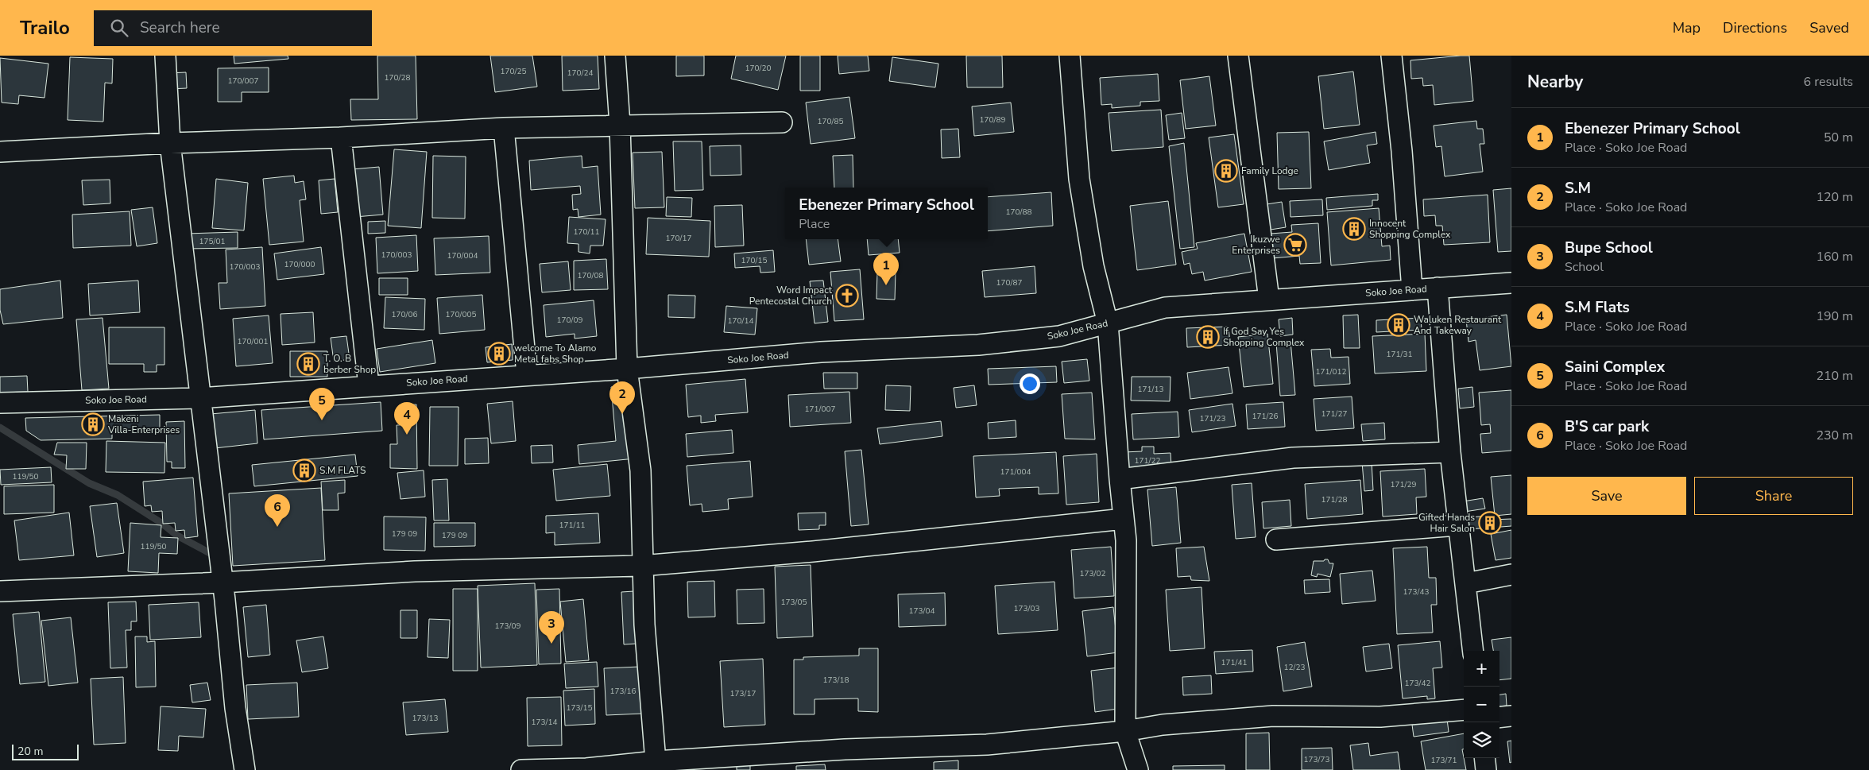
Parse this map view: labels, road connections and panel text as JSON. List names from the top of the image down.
{
  "streets": {
    "street": ["Soko Joe Road"]
  },
  "places": {
    "building": [
      "Family Lodge",
      "Innocent Shopping Complex",
      "Waluken Restaurant And Takeway",
      "If God Say Yes Shopping Complex",
      "welcome To Alamo Metal fabs Shop",
      "T. O. B berber Shop",
      "Makeni Villa-Enterprises",
      "S.M FLATS",
      "Gifted Hands Hair Salon"
    ],
    "supermarket": ["Ikuzwe Enterprises"],
    "church": ["Word Impact Pentecostal Church"]
  },
  "house_numbers": [
    "170/20",
    "170/25",
    "170/24",
    "170/28",
    "170/007",
    "170/89",
    "170/85",
    "170/88",
    "170/11",
    "170/17",
    "175/01",
    "170/003",
    "170/004",
    "170/15",
    "170/000",
    "170/003",
    "170/08",
    "170/87",
    "170/06",
    "170/005",
    "170/09",
    "170/14",
    "170/001",
    "171/31",
    "171/012",
    "171/13",
    "171/007",
    "171/27",
    "171/26",
    "171/23",
    "171/22",
    "171/004",
    "119/50",
    "171/29",
    "171/28",
    "171/11",
    "179 09",
    "179 09",
    "119/50",
    "173/02",
    "173/43",
    "173/05",
    "173/03",
    "173/04",
    "173/09",
    "171/41",
    "12/23",
    "173/18",
    "173/42",
    "173/16",
    "173/17",
    "173/15",
    "173/13",
    "173/14",
    "173/73",
    "173/71"
  ],
  "scale_bar": "20 m",
  "page": {
    "header": "Trailo",
    "search": "Search here",
    "nav": ["Map", "Directions", "Saved"],
    "heading": ["Nearby", "6 results"],
    "list": [
      {
        "mark": "1",
        "name": "Ebenezer Primary School",
        "note": "Place · Soko Joe Road",
        "value": "50 m"
      },
      {
        "mark": "2",
        "name": "S.M",
        "note": "Place · Soko Joe Road",
        "value": "120 m"
      },
      {
        "mark": "3",
        "name": "Bupe School",
        "note": "School",
        "value": "160 m"
      },
      {
        "mark": "4",
        "name": "S.M Flats",
        "note": "Place · Soko Joe Road",
        "value": "190 m"
      },
      {
        "mark": "5",
        "name": "Saini Complex",
        "note": "Place · Soko Joe Road",
        "value": "210 m"
      },
      {
        "mark": "6",
        "name": "B'S car park",
        "note": "Place · Soko Joe Road",
        "value": "230 m"
      }
    ],
    "popup": ["Ebenezer Primary School", "Place"],
    "pins": [
      "1",
      "2",
      "5",
      "4",
      "6",
      "3"
    ],
    "buttons": ["Save", "Share"],
    "map_buttons": ["+", "−"],
    "scale": "20 m"
  }
}
